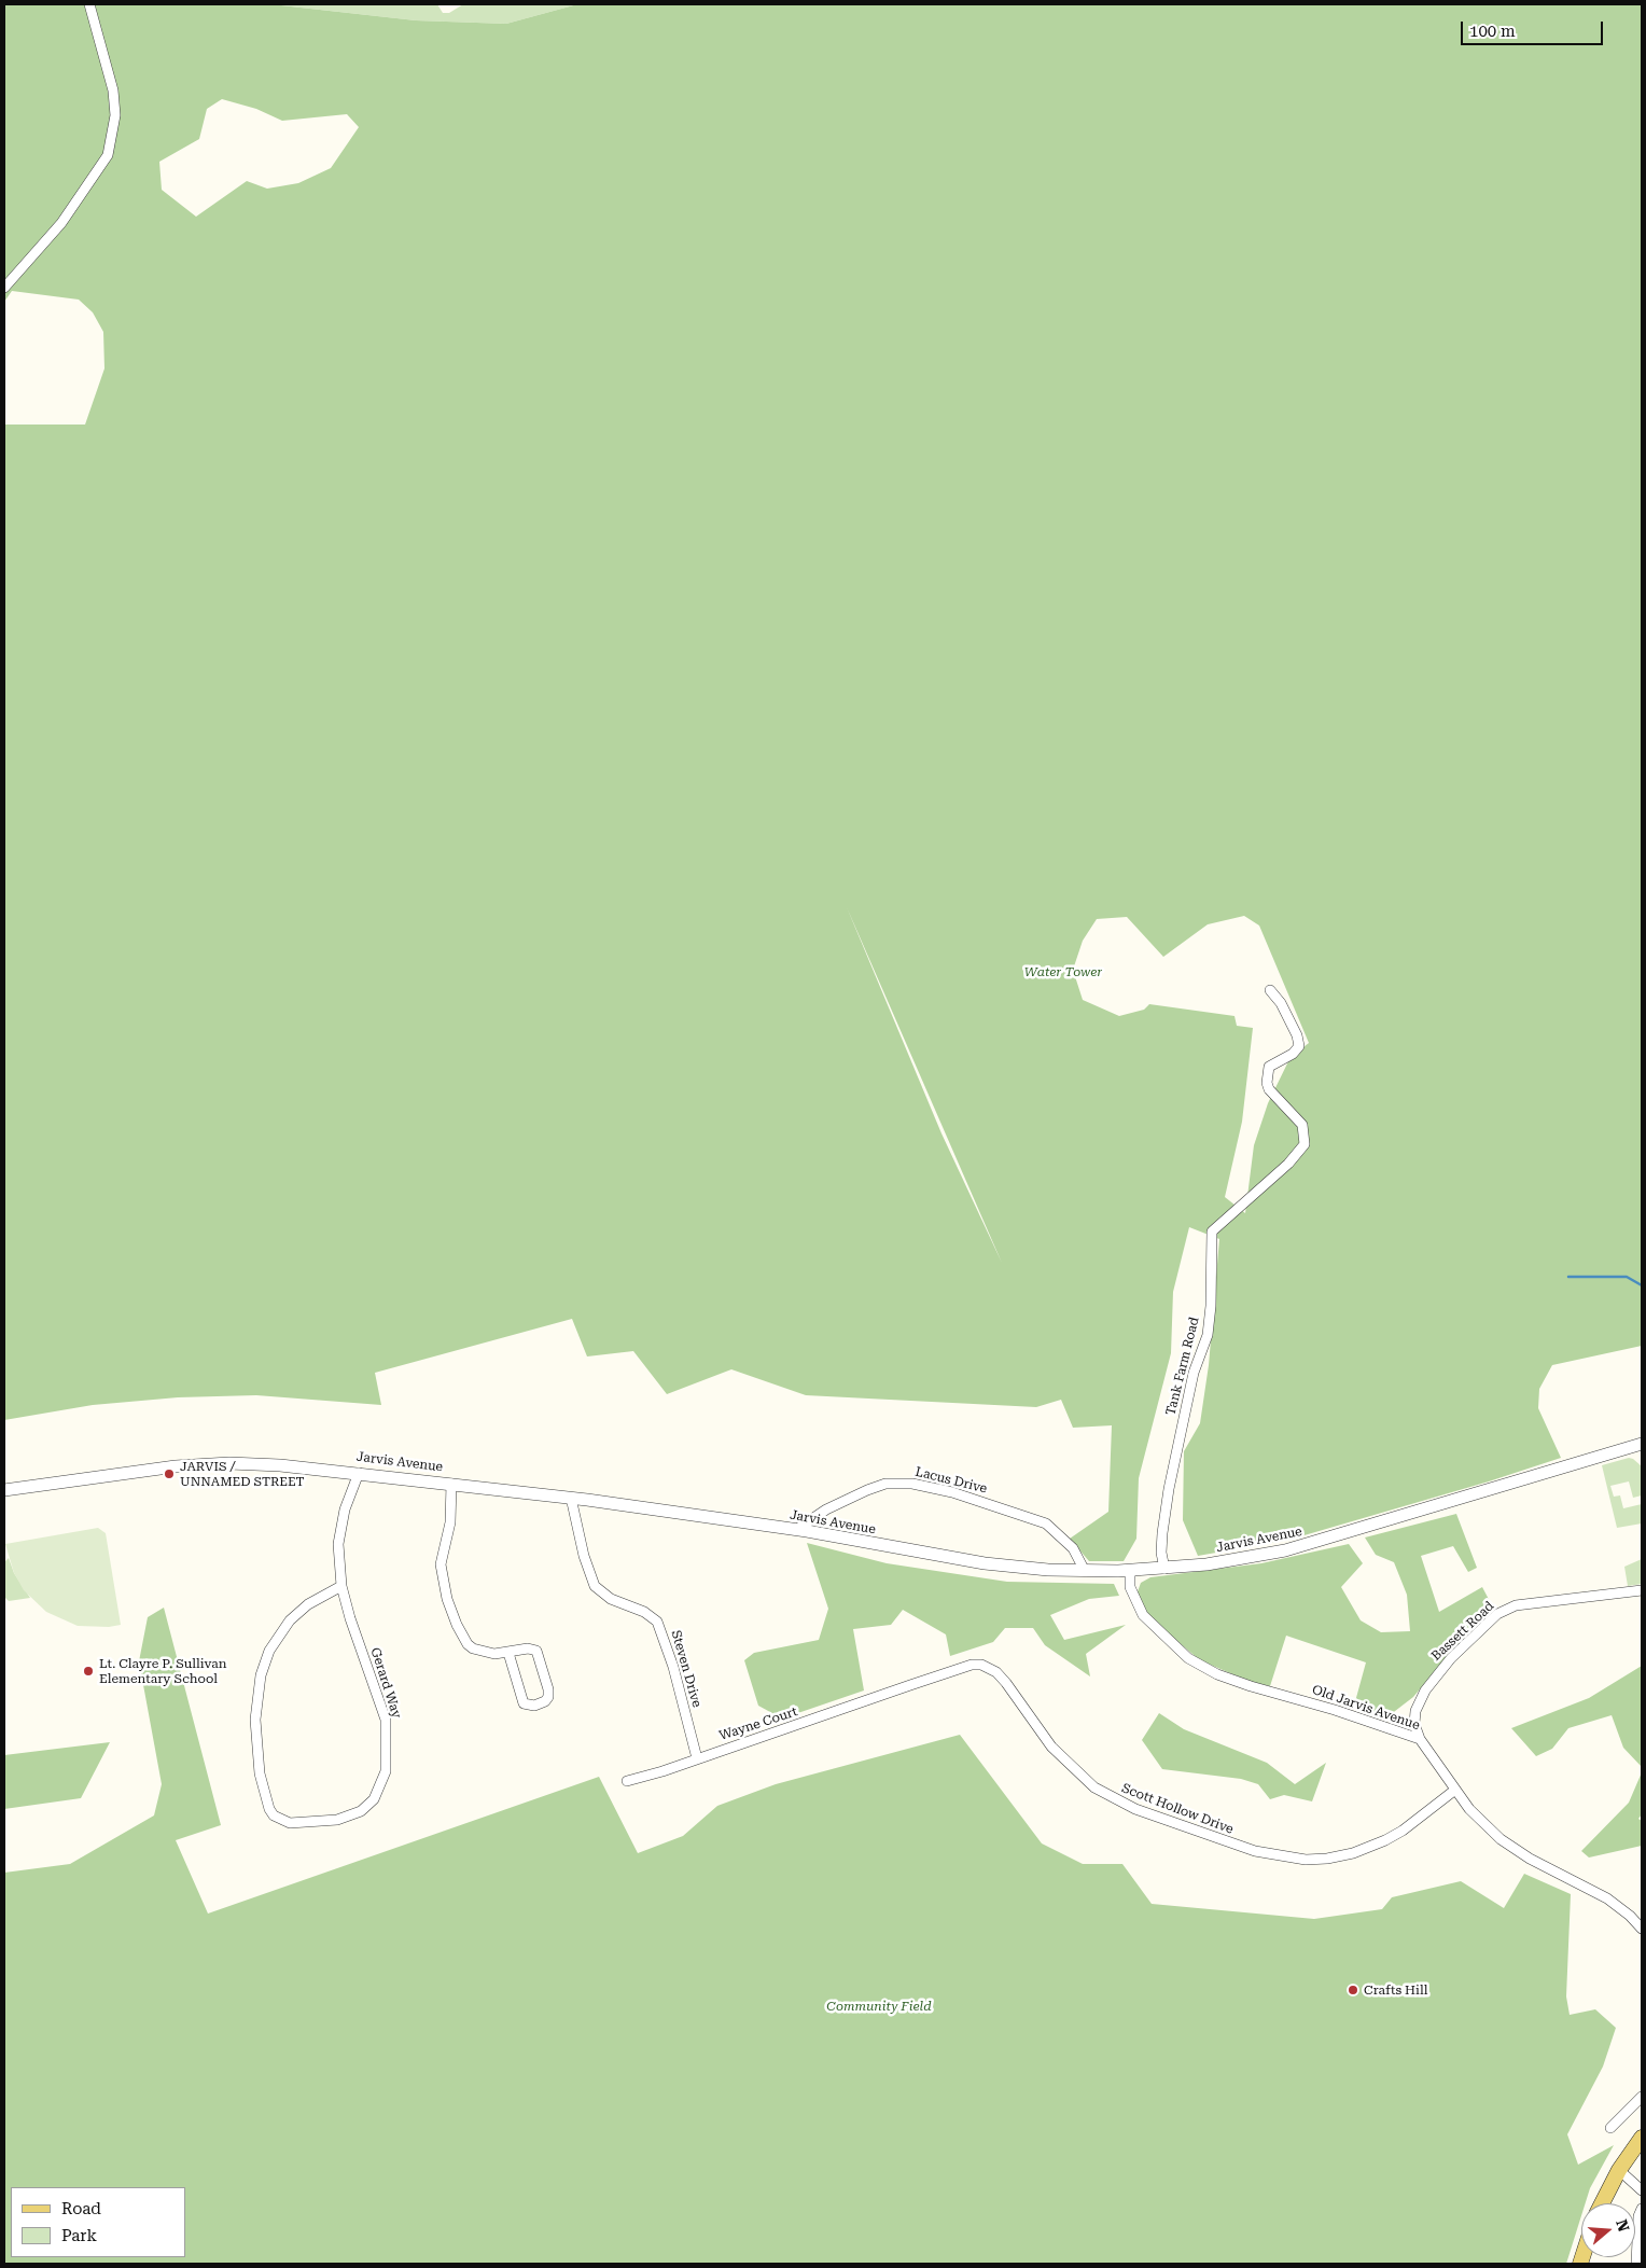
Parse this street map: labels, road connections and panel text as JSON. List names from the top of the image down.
{
  "streets": {
    "street": [
      "Tank Farm Road",
      "Jarvis Avenue",
      "Lacus Drive",
      "Bassett Road",
      "Steven Drive",
      "Gerard Way",
      "Old Jarvis Avenue",
      "Wayne Court",
      "Scott Hollow Drive"
    ]
  },
  "crossings": [
    ["Tank Farm Road", "Jarvis Avenue"],
    ["Jarvis Avenue", "Lacus Drive"],
    ["Jarvis Avenue", "Steven Drive"],
    ["Jarvis Avenue", "Gerard Way"],
    ["Jarvis Avenue", "Old Jarvis Avenue"],
    ["Bassett Road", "Old Jarvis Avenue"],
    ["Steven Drive", "Wayne Court"],
    ["Old Jarvis Avenue", "Scott Hollow Drive"],
    ["Wayne Court", "Scott Hollow Drive"]
  ],
  "parks": ["Water Tower", "Community Field"],
  "places": ["JARVIS / UNNAMED STREET", "Lt. Clayre P. Sullivan Elementary School", "Crafts Hill"],
  "legend": ["Road", "Park"],
  "scale_bar": "100 m",
  "north": "right"
}
